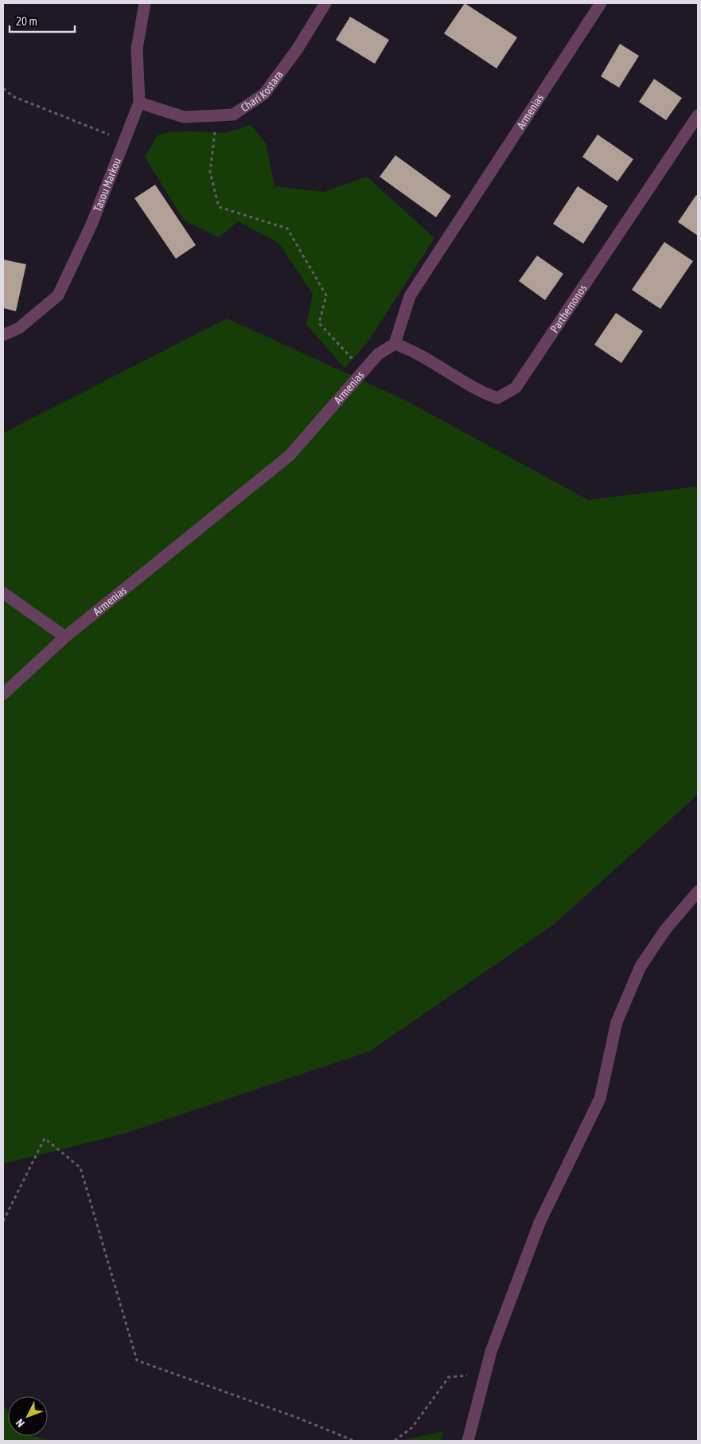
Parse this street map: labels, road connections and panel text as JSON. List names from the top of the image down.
{
  "streets": {
    "street": [
      "Chari Kostara",
      "Armenias",
      "Tasou Markou",
      "Parthemonos"
    ]
  },
  "crossings": [
    ["Chari Kostara", "Tasou Markou"],
    ["Armenias", "Parthemonos"]
  ],
  "scale_bar": "20 m",
  "north": "bottom left"
}
